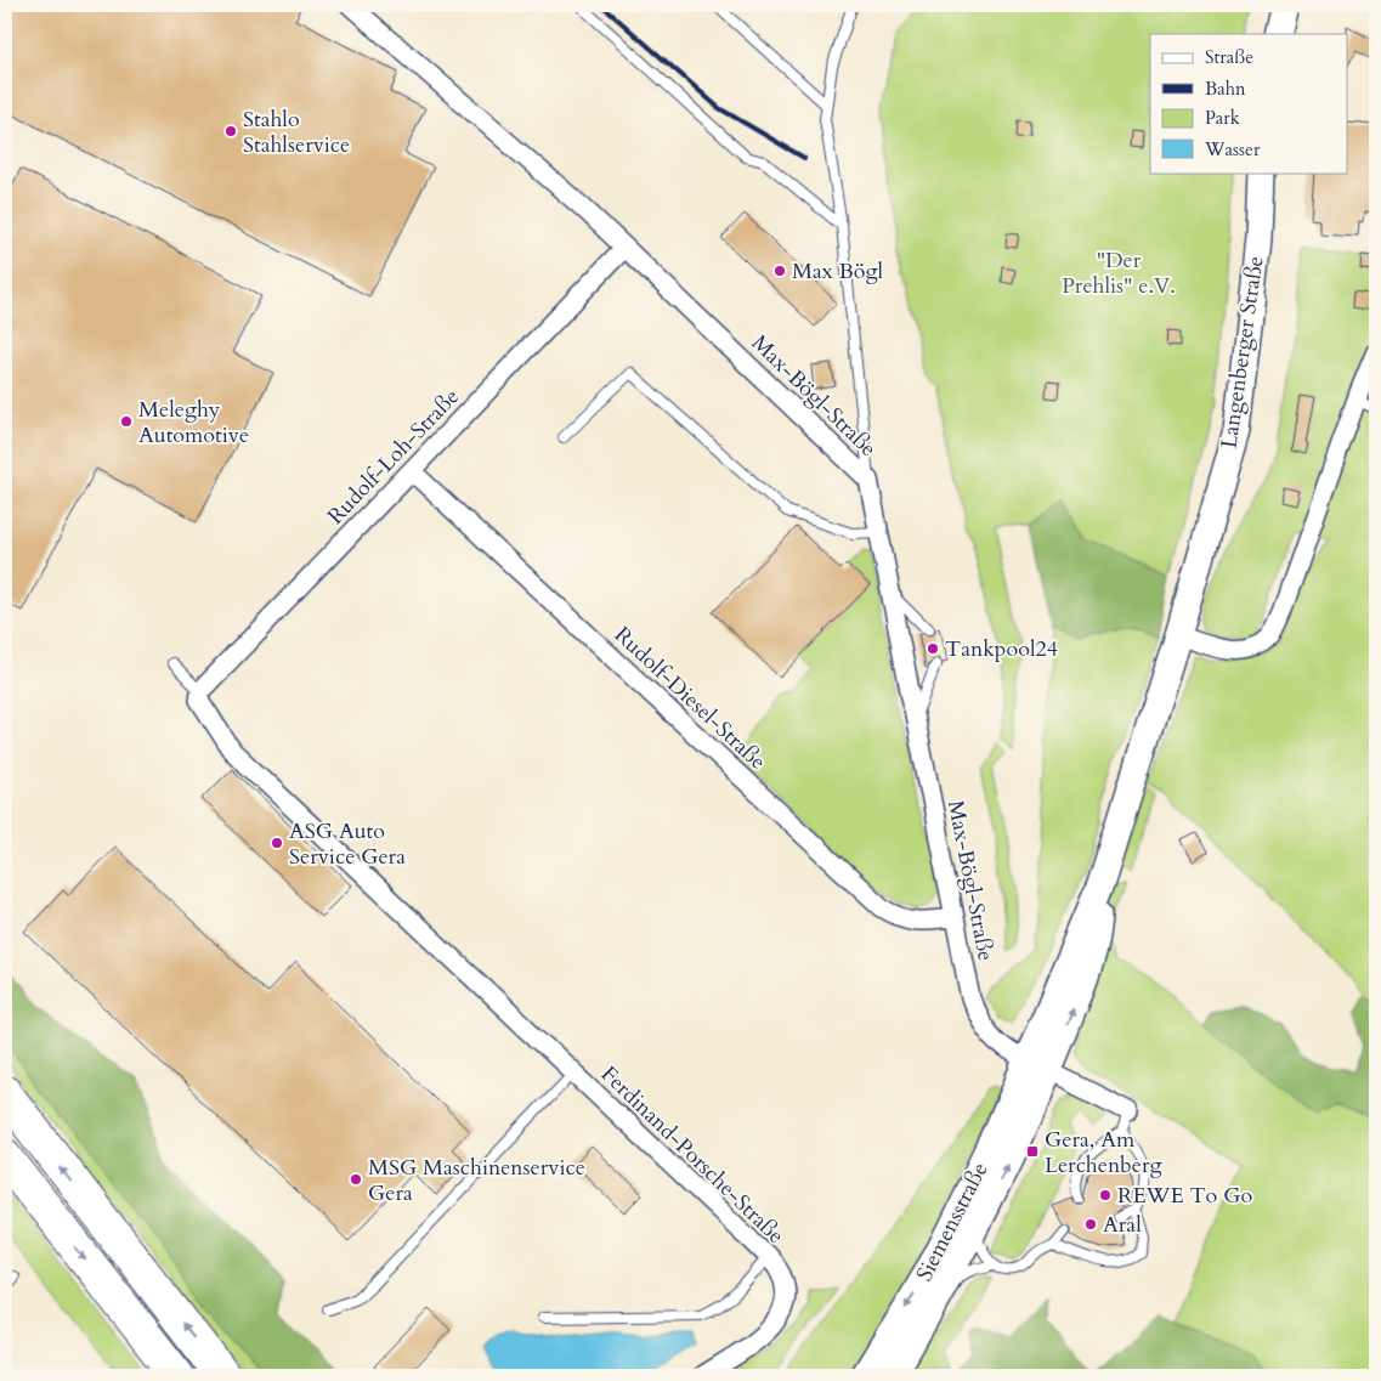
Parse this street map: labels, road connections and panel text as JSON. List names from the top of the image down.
{
  "streets": {
    "main road": ["Langenberger Straße", "Siemensstraße"],
    "street": [
      "Max-Bögl-Straße",
      "Rudolf-Loh-Straße",
      "Rudolf-Diesel-Straße",
      "Ferdinand-Porsche-Straße"
    ]
  },
  "crossings": [
    ["Langenberger Straße", "Max-Bögl-Straße"],
    ["Langenberger Straße", "Siemensstraße"],
    ["Max-Bögl-Straße", "Rudolf-Loh-Straße"],
    ["Max-Bögl-Straße", "Rudolf-Diesel-Straße"],
    ["Max-Bögl-Straße", "Siemensstraße"],
    ["Rudolf-Loh-Straße", "Rudolf-Diesel-Straße"],
    ["Rudolf-Loh-Straße", "Ferdinand-Porsche-Straße"]
  ],
  "parks": ["\"Der Prehlis\" e.V."],
  "places": {
    "other": [
      "Stahlo Stahlservice",
      "Max Bögl",
      "Meleghy Automotive",
      "Tankpool24",
      "ASG Auto Service Gera",
      "MSG Maschinenservice Gera",
      "REWE To Go",
      "Aral"
    ],
    "transit": ["Gera, Am Lerchenberg"]
  },
  "legend": [
    "Straße",
    "Bahn",
    "Park",
    "Wasser"
  ]
}
